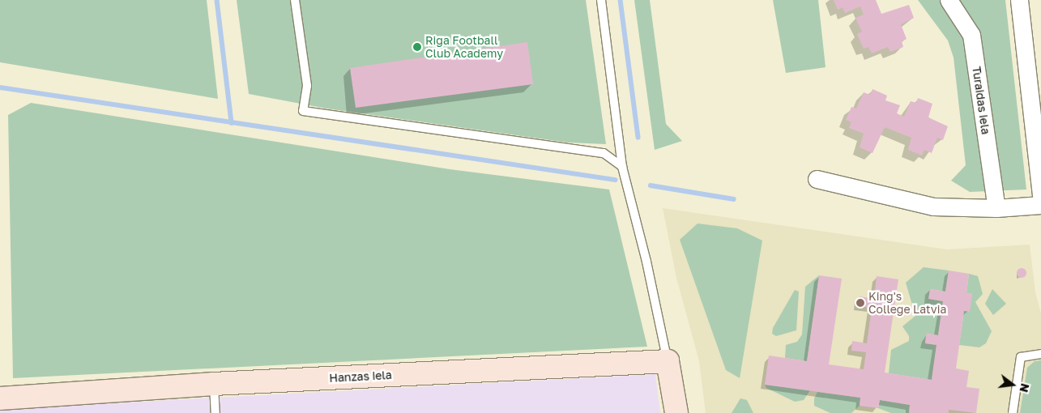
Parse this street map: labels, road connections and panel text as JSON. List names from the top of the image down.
{
  "streets": {
    "street": ["Turaidas iela", "Hanzas iela"]
  },
  "places": ["Riga Football Club Academy", "King's College Latvia"],
  "north": "right"
}
